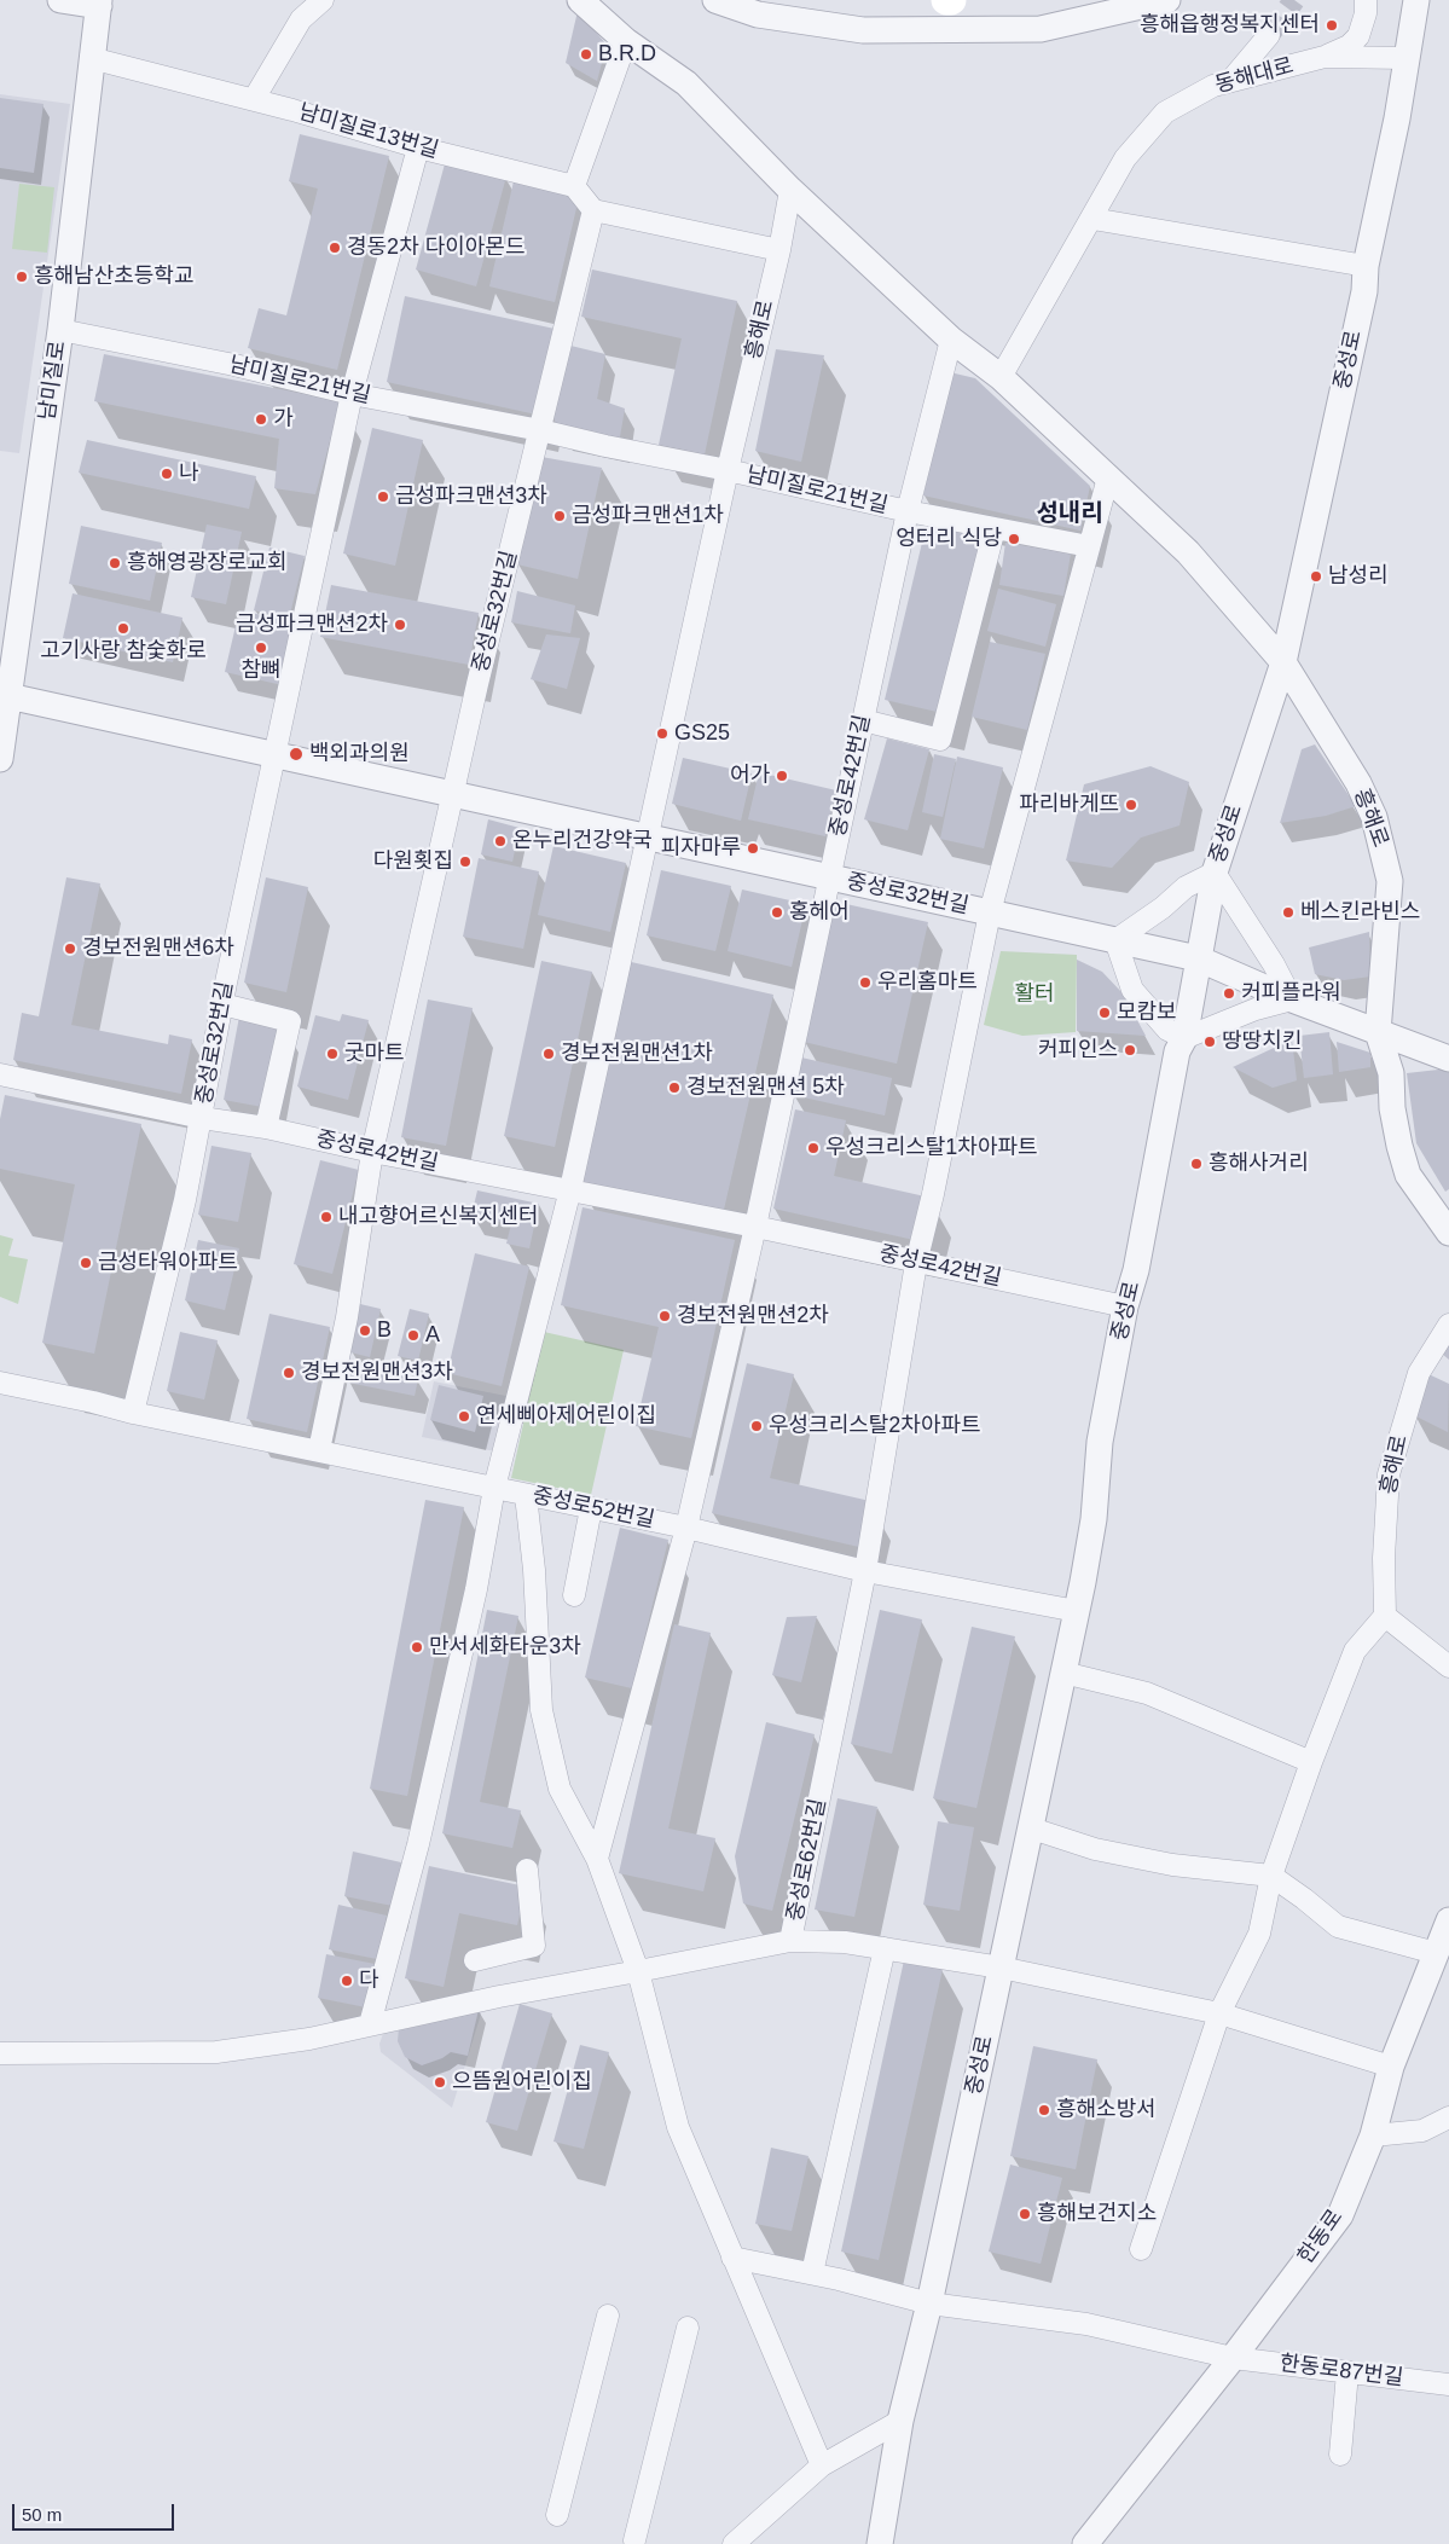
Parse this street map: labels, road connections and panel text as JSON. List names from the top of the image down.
{
  "streets": {
    "street": [
      "동해대로",
      "남미질로13번길",
      "흥해로",
      "중성로",
      "남미질로",
      "남미질로21번길",
      "중성로32번길",
      "중성로42번길",
      "중성로52번길",
      "중성로62번길",
      "한동로",
      "한동로87번길"
    ]
  },
  "crossings": [
    ["동해대로", "중성로"],
    ["남미질로13번길", "남미질로"],
    ["남미질로13번길", "중성로32번길"],
    ["흥해로", "중성로"],
    ["흥해로", "남미질로21번길"],
    ["흥해로", "중성로32번길"],
    ["중성로", "중성로32번길"],
    ["중성로", "중성로42번길"],
    ["중성로", "중성로52번길"],
    ["중성로", "중성로62번길"],
    ["남미질로", "남미질로21번길"],
    ["남미질로", "중성로32번길"],
    ["남미질로21번길", "중성로32번길"],
    ["남미질로21번길", "중성로42번길"],
    ["중성로32번길", "중성로42번길"],
    ["중성로52번길", "중성로62번길"],
    ["한동로", "한동로87번길"]
  ],
  "districts": ["성내리"],
  "parks": ["활터"],
  "places": [
    "흥해읍행정복지센터",
    "B.R.D",
    "경동2차 다이아몬드",
    "흥해남산초등학교",
    "가",
    "나",
    "금성파크맨션3차",
    "금성파크맨션1차",
    "엉터리 식당",
    "흥해영광장로교회",
    "남성리",
    "금성파크맨션2차",
    "고기사랑 참숯화로",
    "참뼈",
    "GS25",
    "백외과의원",
    "어가",
    "파리바게뜨",
    "온누리건강약국",
    "피자마루",
    "다원횟집",
    "홍헤어",
    "베스킨라빈스",
    "경보전원맨션6차",
    "우리홈마트",
    "커피플라워",
    "모캄보",
    "땅땅치킨",
    "커피인스",
    "굿마트",
    "경보전원맨션1차",
    "경보전원맨션 5차",
    "우성크리스탈1차아파트",
    "흥해사거리",
    "내고향어르신복지센터",
    "금성타워아파트",
    "경보전원맨션2차",
    "B",
    "A",
    "경보전원맨션3차",
    "연세삐아제어린이집",
    "우성크리스탈2차아파트",
    "만서세화타운3차",
    "다",
    "으뜸원어린이집",
    "흥해소방서",
    "흥해보건지소"
  ],
  "scale_bar": "50 m"
}
